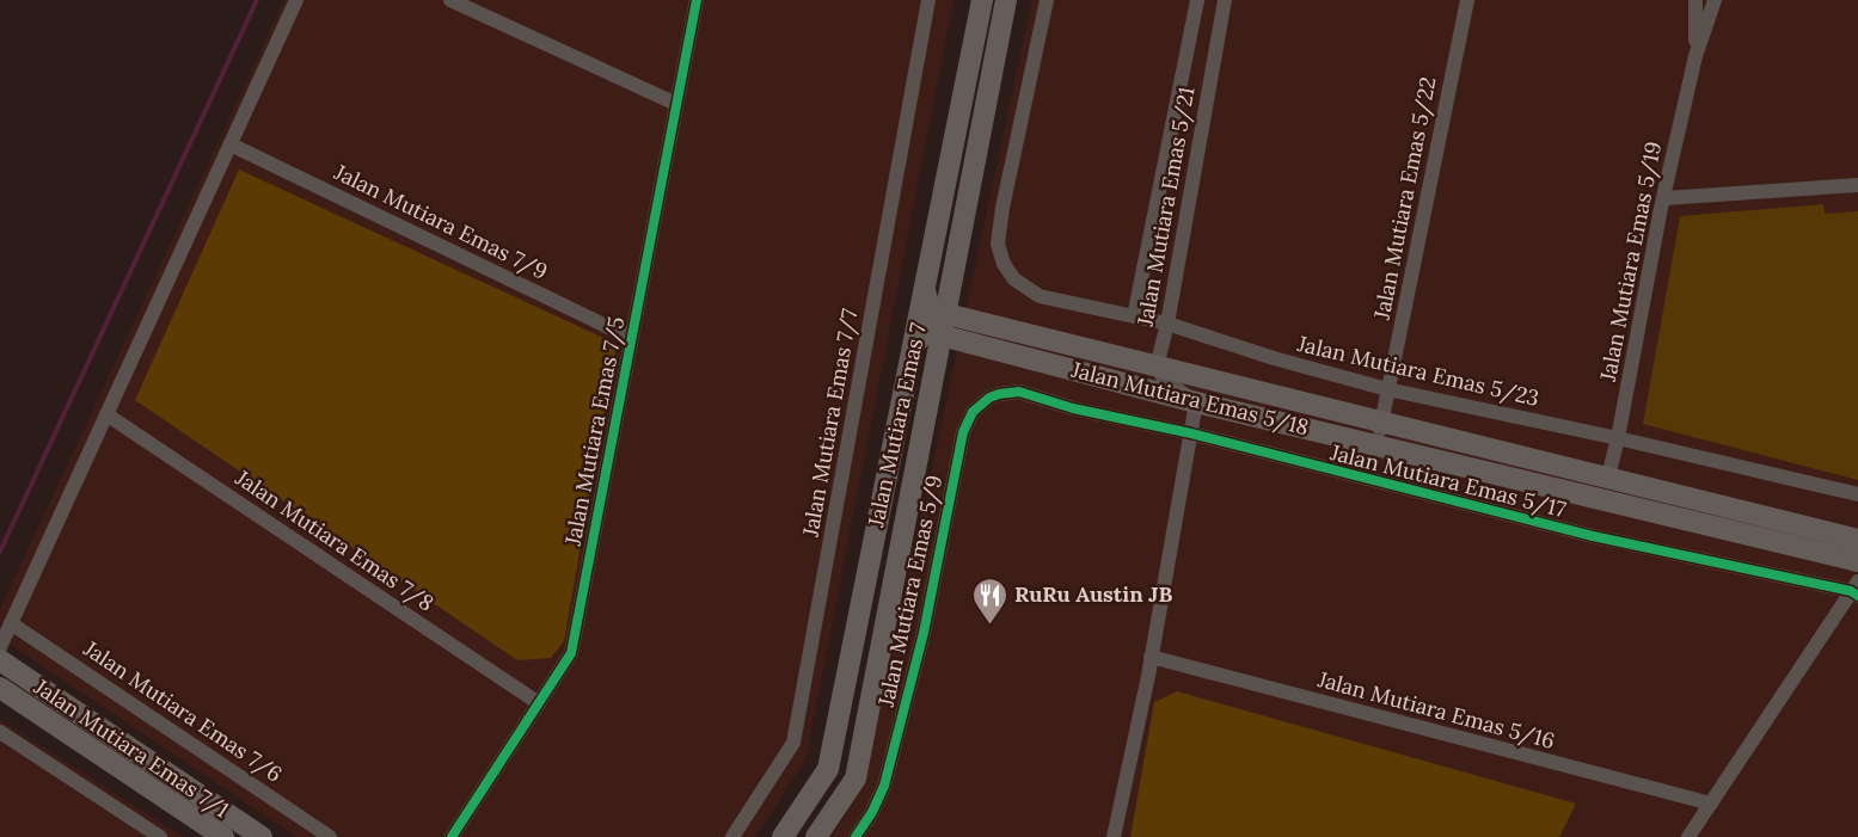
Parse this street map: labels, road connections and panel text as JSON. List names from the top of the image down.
{
  "streets": {
    "street": [
      "Jalan Mutiara Emas 5/22",
      "Jalan Mutiara Emas 5/21",
      "Jalan Mutiara Emas 7/9",
      "Jalan Mutiara Emas 5/19",
      "Jalan Mutiara Emas 5/23",
      "Jalan Mutiara Emas 5/18",
      "Jalan Mutiara Emas 7/7",
      "Jalan Mutiara Emas 7",
      "Jalan Mutiara Emas 7/5",
      "Jalan Mutiara Emas 5/17",
      "Jalan Mutiara Emas 7/8",
      "Jalan Mutiara Emas 5/9",
      "Jalan Mutiara Emas 5/16",
      "Jalan Mutiara Emas 7/6",
      "Jalan Mutiara Emas 7/1"
    ]
  },
  "crossings": [
    ["Jalan Mutiara Emas 5/22", "Jalan Mutiara Emas 5/23"],
    ["Jalan Mutiara Emas 5/22", "Jalan Mutiara Emas 5/18"],
    ["Jalan Mutiara Emas 5/21", "Jalan Mutiara Emas 5/23"],
    ["Jalan Mutiara Emas 5/21", "Jalan Mutiara Emas 5/18"],
    ["Jalan Mutiara Emas 7/9", "Jalan Mutiara Emas 7/5"],
    ["Jalan Mutiara Emas 5/19", "Jalan Mutiara Emas 5/23"],
    ["Jalan Mutiara Emas 5/19", "Jalan Mutiara Emas 5/18"],
    ["Jalan Mutiara Emas 5/18", "Jalan Mutiara Emas 7"],
    ["Jalan Mutiara Emas 7/5", "Jalan Mutiara Emas 7/8"],
    ["Jalan Mutiara Emas 5/17", "Jalan Mutiara Emas 5/9"]
  ],
  "places": {
    "restaurant": ["RuRu Austin JB"]
  }
}
